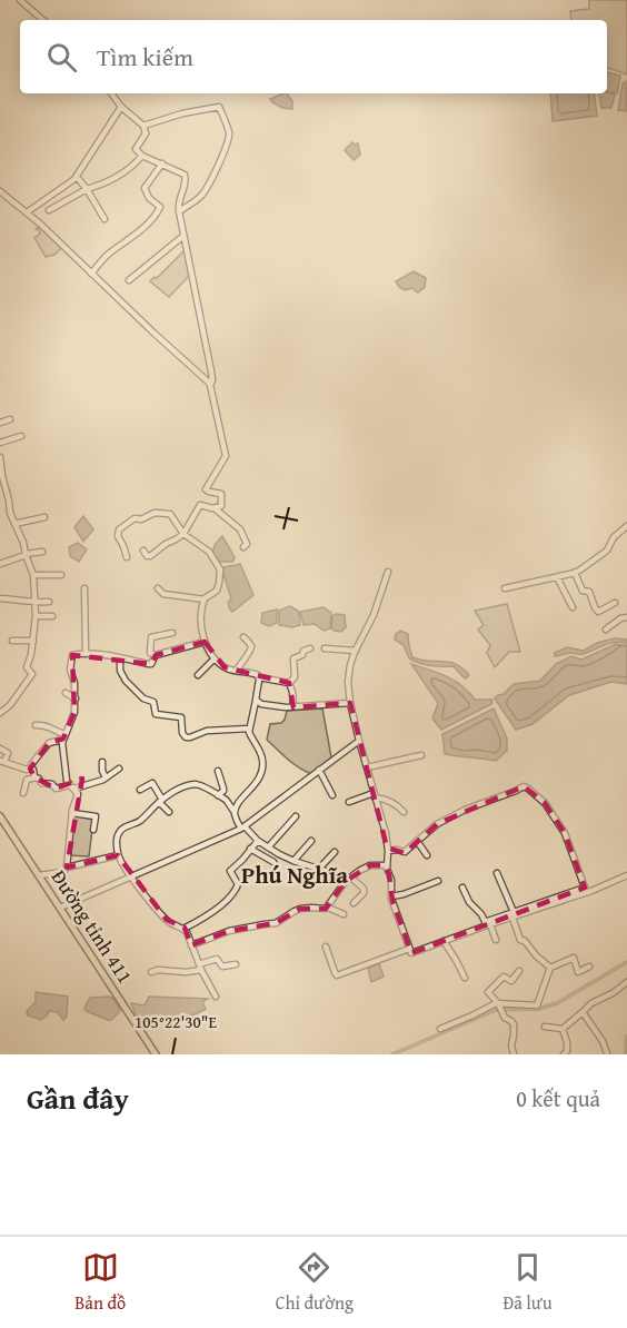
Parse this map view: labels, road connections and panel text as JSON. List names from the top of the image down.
{
  "streets": {
    "main road": ["Đường tỉnh 411"]
  },
  "districts": ["Phú Nghĩa"],
  "page": {
    "search": "Tìm kiếm",
    "heading": ["Gần đây", "0 kết quả"],
    "nav": ["Bản đồ", "Chỉ đường", "Đã lưu"]
  },
  "coordinates": ["105°22'30\"E"]
}
